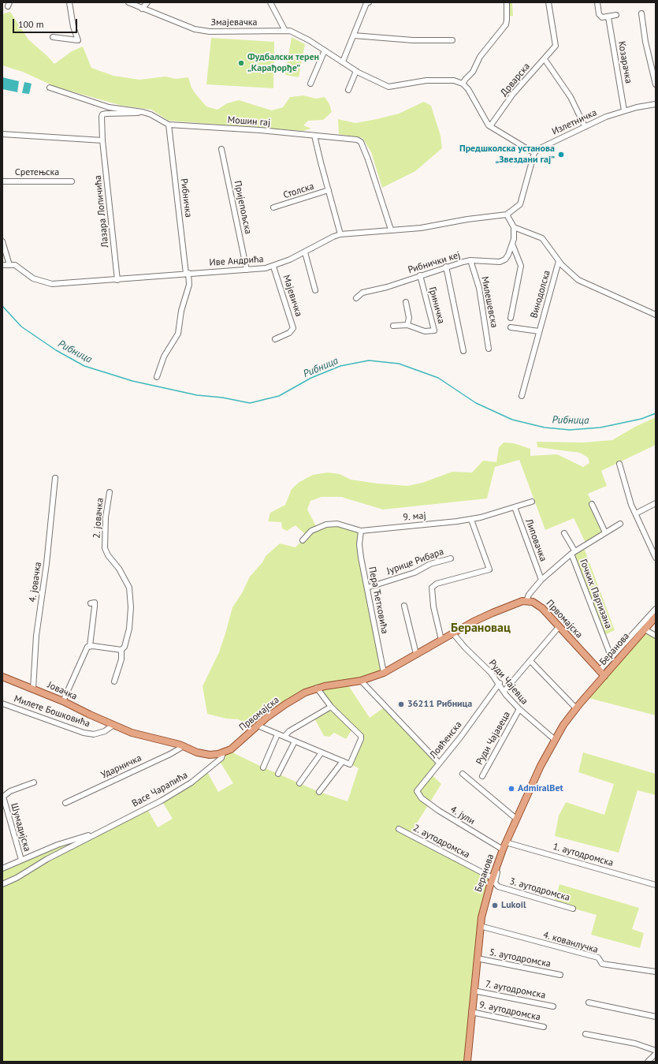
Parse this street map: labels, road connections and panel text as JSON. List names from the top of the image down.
{
  "streets": {
    "main road": ["Првомајска", "Беранова", "Јовачка"],
    "street": [
      "Змајевачка",
      "Козарачка",
      "Дрварска",
      "Мошин гај",
      "Излетничка",
      "Сретењска",
      "Столска",
      "Рибничка",
      "Пријепољска",
      "Лазара Лопичића",
      "Иве Андрића",
      "Рибнички кеј",
      "Винодолска",
      "Мајевичка",
      "Милешевска",
      "Гриничка",
      "9. мај",
      "2. јовачка",
      "Липовачка",
      "Јурице Рибара",
      "4. јовачка",
      "Гочких Партизана",
      "Пера Ћетковића",
      "Руди Чајевца",
      "Милете Бошковића",
      "Руди Чајавеца",
      "Ловћенска",
      "Ударничка",
      "Васе Чарапића",
      "4. јули",
      "Шумадијска",
      "2. аутодромска",
      "1. аутодромска",
      "3. аутодромска",
      "4. кованлучка",
      "5. аутодромска",
      "7. аутодромска",
      "9. аутодромска"
    ]
  },
  "crossings": [
    ["Козарачка", "Излетничка"],
    ["Мошин гај", "Столска"],
    ["Мошин гај", "Рибничка"],
    ["Мошин гај", "Лазара Лопичића"],
    ["Мошин гај", "Иве Андрића"],
    ["Столска", "Иве Андрића"],
    ["Рибничка", "Иве Андрића"],
    ["Пријепољска", "Иве Андрића"],
    ["Лазара Лопичића", "Иве Андрића"],
    ["Иве Андрића", "Мајевичка"],
    ["Рибнички кеј", "Милешевска"],
    ["Рибнички кеј", "Гриничка"],
    ["9. мај", "Липовачка"],
    ["9. мај", "Пера Ћетковића"],
    ["Јурице Рибара", "Пера Ћетковића"],
    ["4. јовачка", "Јовачка"],
    ["Гочких Партизана", "Беранова"],
    ["Пера Ћетковића", "Првомајска"],
    ["Првомајска", "Беранова"],
    ["Првомајска", "Руди Чајевца"],
    ["Првомајска", "Јовачка"],
    ["Првомајска", "Милете Бошковића"],
    ["Првомајска", "Ударничка"],
    ["Првомајска", "Васе Чарапића"],
    ["Беранова", "Руди Чајевца"],
    ["Беранова", "4. јули"],
    ["Беранова", "2. аутодромска"],
    ["Беранова", "1. аутодромска"],
    ["Беранова", "3. аутодромска"],
    ["Беранова", "4. кованлучка"],
    ["Беранова", "5. аутодромска"],
    ["Беранова", "7. аутодромска"],
    ["Беранова", "9. аутодромска"],
    ["Руди Чајевца", "Руди Чајавеца"],
    ["Руди Чајевца", "Ловћенска"],
    ["Јовачка", "Милете Бошковића"],
    ["Ловћенска", "4. јули"],
    ["4. јули", "3. аутодромска"]
  ],
  "districts": ["Берановац"],
  "water": ["Рибница"],
  "places": [
    "Фудбалски терен „Карађорђе”",
    "Предшколска установа „Звездани гај”",
    "36211 Рибница",
    "AdmiralBet",
    "Lukoil"
  ],
  "scale_bar": "100 m"
}
